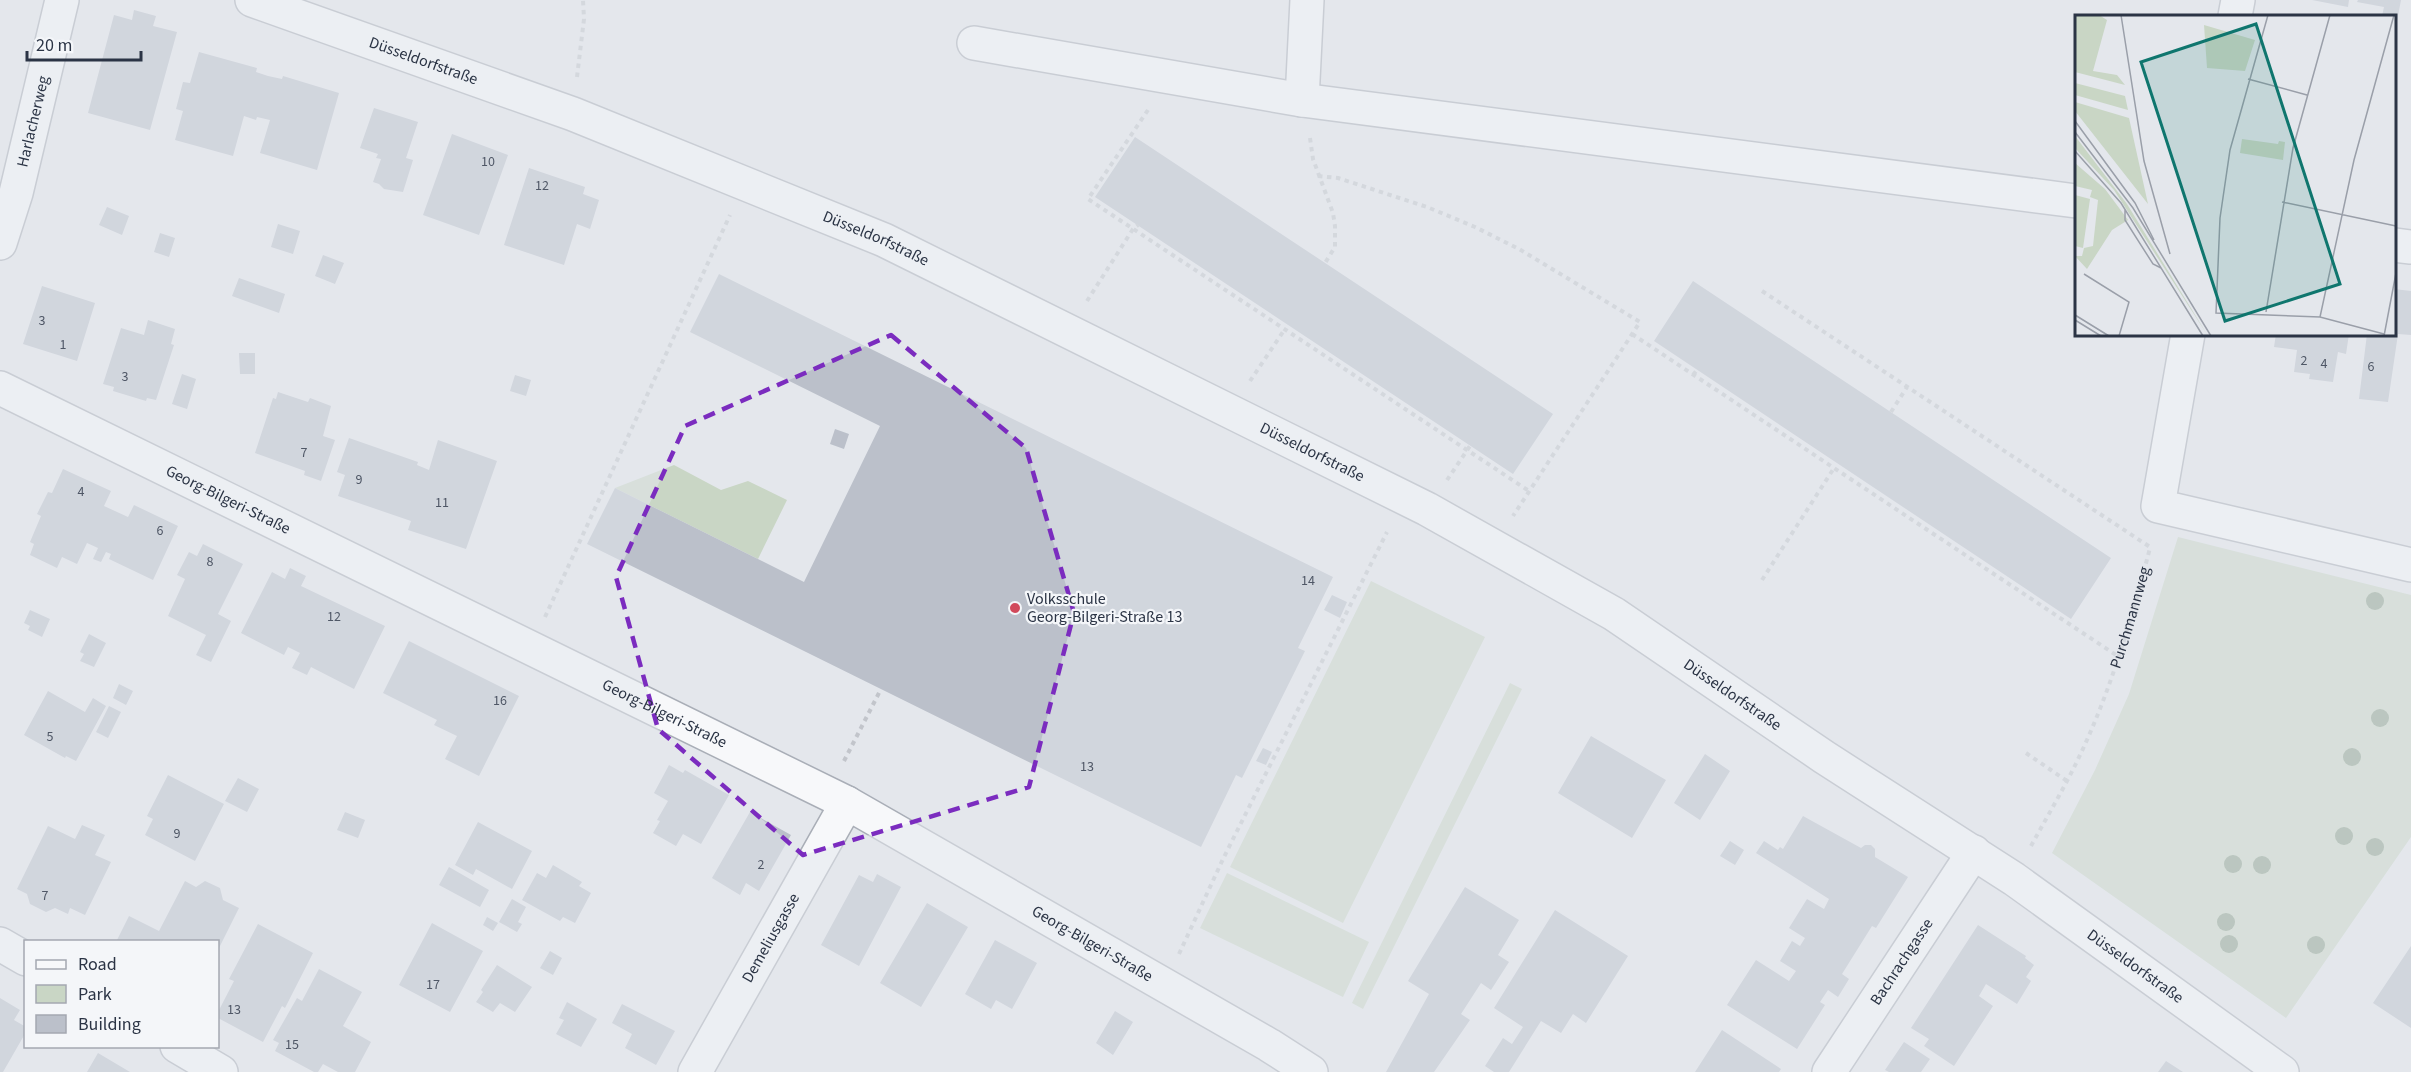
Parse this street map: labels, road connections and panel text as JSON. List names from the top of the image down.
{
  "streets": {
    "street": [
      "Düsseldorfstraße",
      "Harlacherweg",
      "Georg-Bilgeri-Straße",
      "Demeliusgasse",
      "Bachrachgasse"
    ],
    "path": ["Purchmannweg"]
  },
  "crossings": [
    ["Düsseldorfstraße", "Purchmannweg"],
    ["Düsseldorfstraße", "Bachrachgasse"],
    ["Georg-Bilgeri-Straße", "Demeliusgasse"]
  ],
  "places": ["Volksschule Georg-Bilgeri-Straße 13"],
  "house_numbers": [
    "10",
    "12",
    "3",
    "1",
    "2",
    "4",
    "6",
    "3",
    "7",
    "9",
    "4",
    "11",
    "6",
    "8",
    "14",
    "12",
    "16",
    "5",
    "13",
    "9",
    "2",
    "7",
    "17",
    "13",
    "15"
  ],
  "legend": ["Road", "Park", "Building"],
  "scale_bar": "20 m"
}
